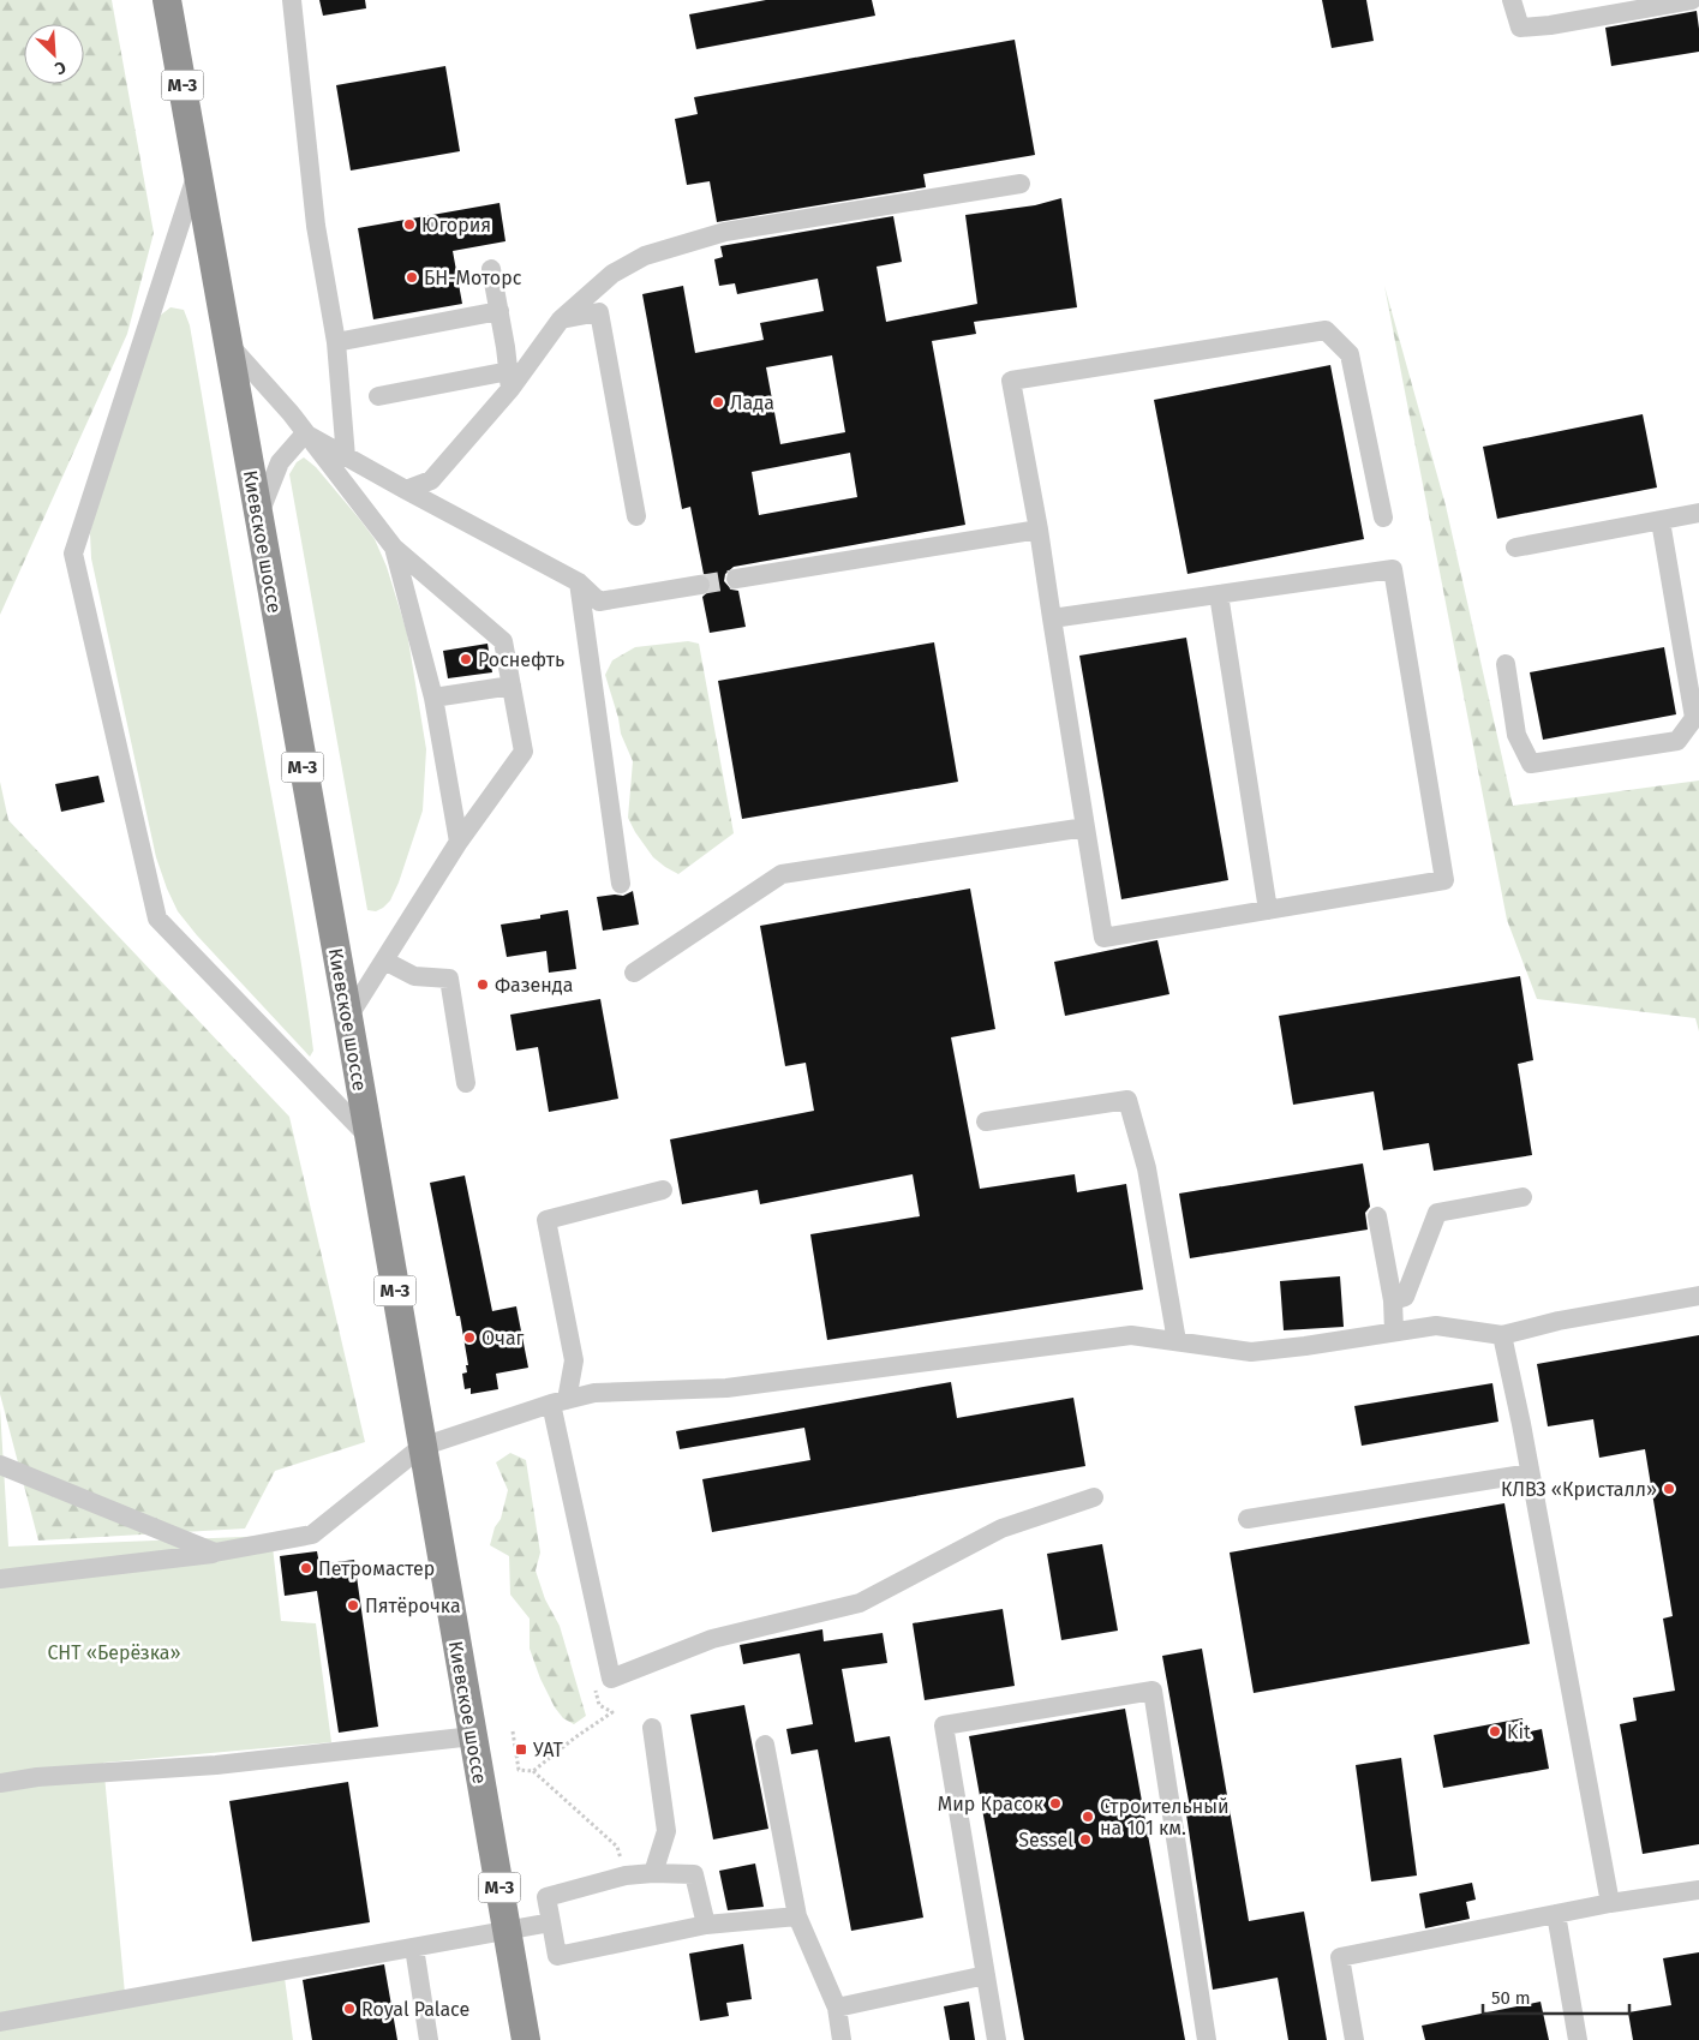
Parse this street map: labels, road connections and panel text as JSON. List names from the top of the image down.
{
  "streets": {
    "highway": ["М-3", "Киевское шоссе"]
  },
  "parks": ["СНТ «Берёзка»"],
  "places": {
    "other": [
      "Югория",
      "БН-Моторс",
      "Лада",
      "Роснефть",
      "Фазенда",
      "Очаг",
      "КЛВЗ «Кристалл»",
      "Петромастер",
      "Пятёрочка",
      "Kit",
      "Мир Красок",
      "Строительный на 101 км.",
      "Sessel",
      "Royal Palace"
    ],
    "transit": ["УАТ"]
  },
  "scale_bar": "50 m",
  "north": "bottom right"
}
